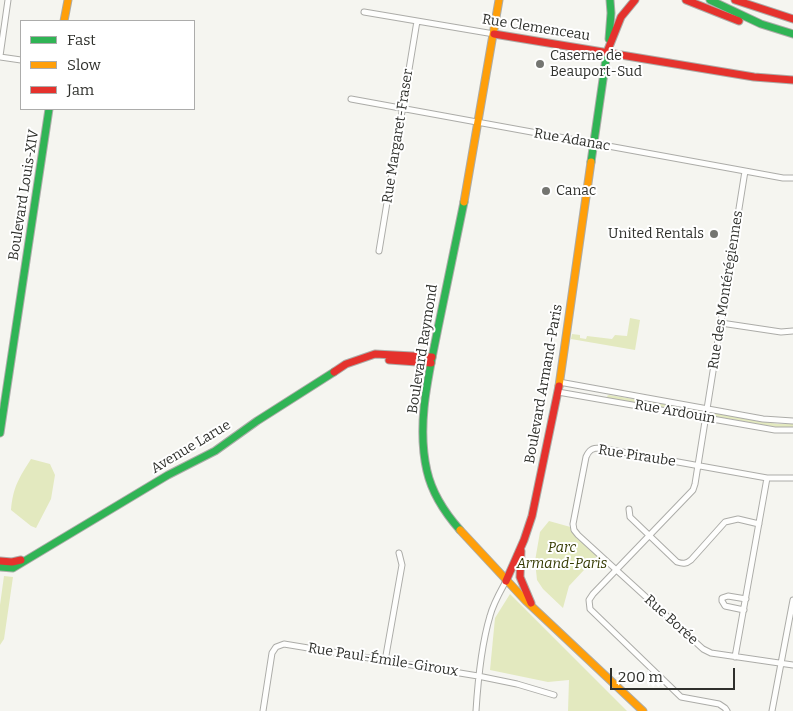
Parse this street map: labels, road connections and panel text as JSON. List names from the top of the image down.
{
  "streets": {
    "main road": [
      "Rue Clemenceau",
      "Boulevard Louis-XIV",
      "Boulevard Raymond",
      "Boulevard Armand-Paris",
      "Avenue Larue"
    ],
    "street": [
      "Rue Margaret-Fraser",
      "Rue Adanac",
      "Rue des Montérégiennes",
      "Rue Ardouin",
      "Rue Piraube",
      "Rue Borée",
      "Rue Paul-Émile-Giroux"
    ]
  },
  "crossings": [
    ["Rue Clemenceau", "Rue Margaret-Fraser"],
    ["Rue Clemenceau", "Boulevard Raymond"],
    ["Rue Clemenceau", "Boulevard Armand-Paris"],
    ["Rue Margaret-Fraser", "Rue Adanac"],
    ["Rue Adanac", "Rue des Montérégiennes"],
    ["Rue Adanac", "Boulevard Raymond"],
    ["Rue Adanac", "Boulevard Armand-Paris"],
    ["Rue des Montérégiennes", "Rue Ardouin"],
    ["Rue des Montérégiennes", "Rue Piraube"],
    ["Rue des Montérégiennes", "Rue Borée"],
    ["Boulevard Raymond", "Boulevard Armand-Paris"],
    ["Boulevard Raymond", "Avenue Larue"],
    ["Boulevard Armand-Paris", "Rue Ardouin"],
    ["Boulevard Armand-Paris", "Rue Paul-Émile-Giroux"],
    ["Rue Piraube", "Rue Borée"]
  ],
  "parks": ["Parc Armand-Paris"],
  "places": ["Caserne de Beauport-Sud", "Canac", "United Rentals"],
  "legend": ["Fast", "Slow", "Jam"],
  "scale_bar": "200 m"
}
